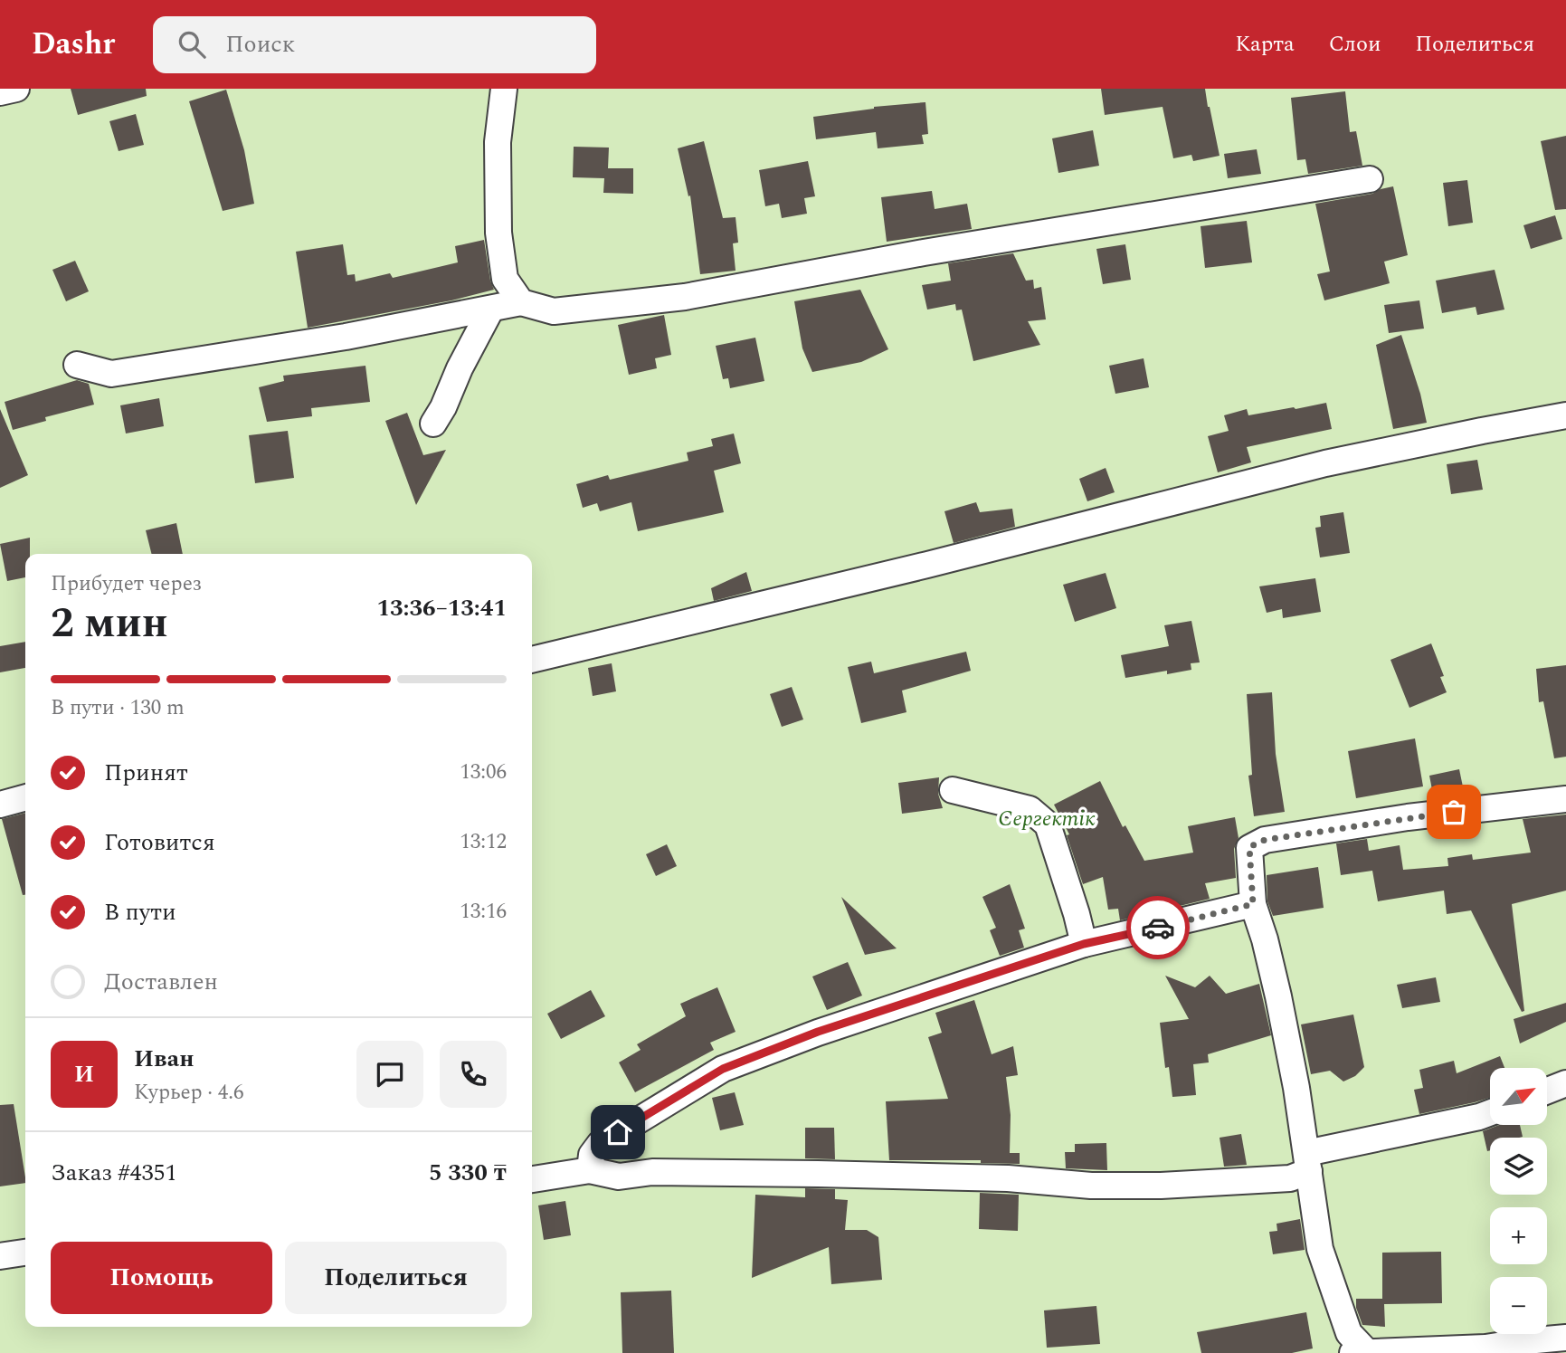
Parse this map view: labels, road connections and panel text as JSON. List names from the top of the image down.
{
  "parks": ["Сергектік"],
  "north": "top right",
  "page": {
    "header": "Dashr",
    "search": "Поиск",
    "nav": ["Карта", "Слои", "Поделиться"],
    "heading": ["2 мин", "Прибудет через", "13:36–13:41"],
    "panel": [
      "Иван",
      "Курьер · 4.6",
      "Заказ #4351",
      "5 330 ₸"
    ],
    "bar": "В пути · 130 m",
    "list": [
      ["Принят", "13:06"],
      ["Готовится", "13:12"],
      ["В пути", "13:16"],
      "Доставлен"
    ],
    "round": "И",
    "map_buttons": ["+", "−"],
    "buttons": ["Помощь", "Поделиться"]
  }
}
